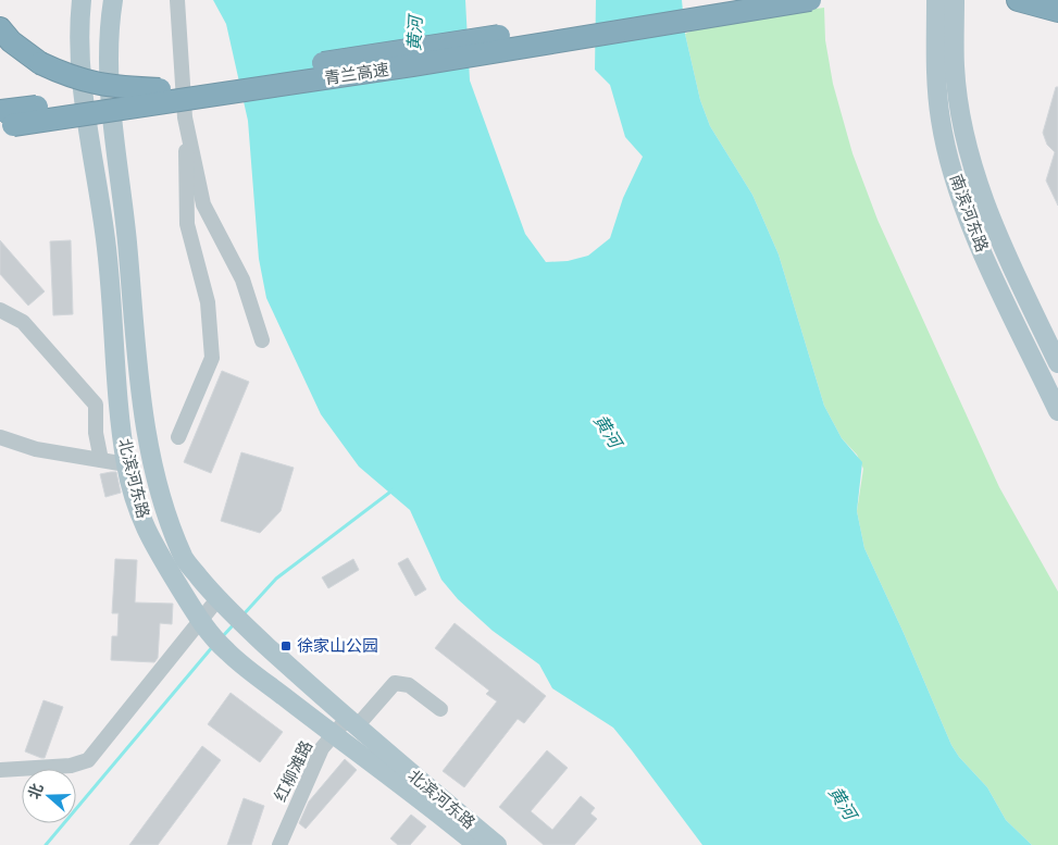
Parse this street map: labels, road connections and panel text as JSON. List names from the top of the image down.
{
  "streets": {
    "highway": ["青兰高速"],
    "main road": ["南滨河东路", "北滨河东路"],
    "street": ["红柳滩路"]
  },
  "crossings": [
    ["北滨河东路", "红柳滩路"]
  ],
  "water": ["黄河"],
  "places": {
    "transit": ["徐家山公园"]
  },
  "north": "left"
}
